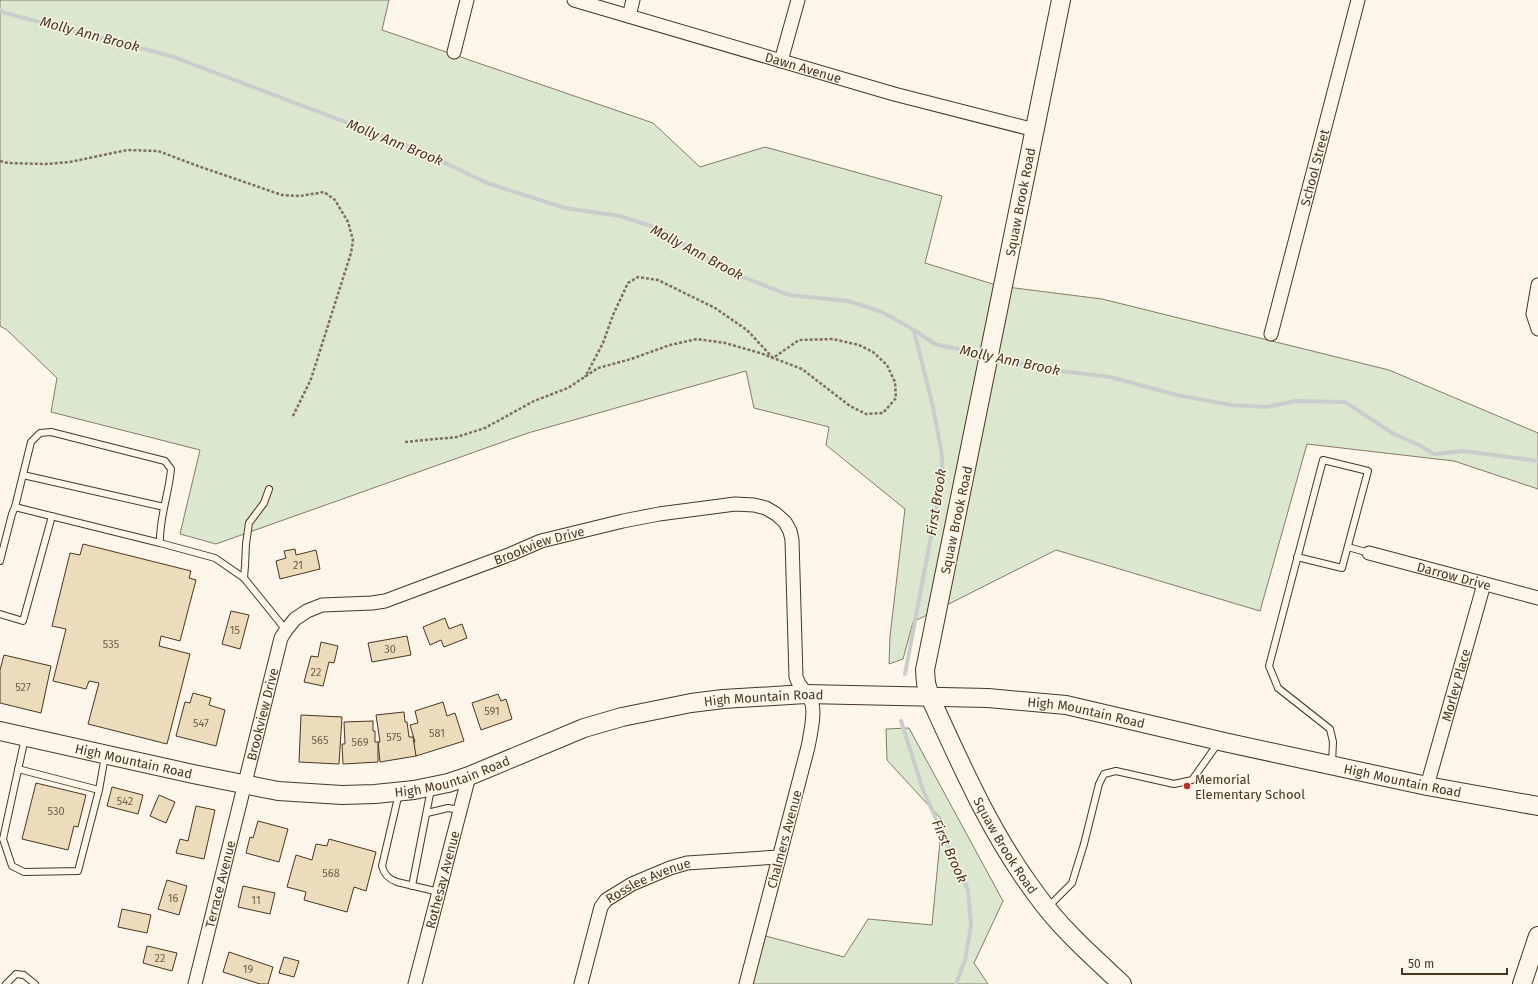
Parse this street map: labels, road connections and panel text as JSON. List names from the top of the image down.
{
  "streets": {
    "street": [
      "Dawn Avenue",
      "School Street",
      "Squaw Brook Road",
      "Brookview Drive",
      "Darrow Drive",
      "Morley Place",
      "High Mountain Road",
      "Chalmers Avenue",
      "Rothesay Avenue",
      "Terrace Avenue",
      "Rosslee Avenue"
    ]
  },
  "crossings": [
    ["Dawn Avenue", "Squaw Brook Road"],
    ["Squaw Brook Road", "High Mountain Road"],
    ["Brookview Drive", "High Mountain Road"],
    ["Brookview Drive", "Chalmers Avenue"],
    ["Brookview Drive", "Terrace Avenue"],
    ["Darrow Drive", "Morley Place"],
    ["Morley Place", "High Mountain Road"],
    ["High Mountain Road", "Chalmers Avenue"],
    ["High Mountain Road", "Rothesay Avenue"],
    ["High Mountain Road", "Terrace Avenue"],
    ["Chalmers Avenue", "Rosslee Avenue"]
  ],
  "water": ["Molly Ann Brook", "First Brook"],
  "places": ["Memorial Elementary School"],
  "house_numbers": [
    "21",
    "15",
    "535",
    "30",
    "22",
    "527",
    "591",
    "547",
    "581",
    "575",
    "565",
    "569",
    "542",
    "530",
    "568",
    "16",
    "11",
    "22",
    "19"
  ],
  "scale_bar": "50 m"
}
